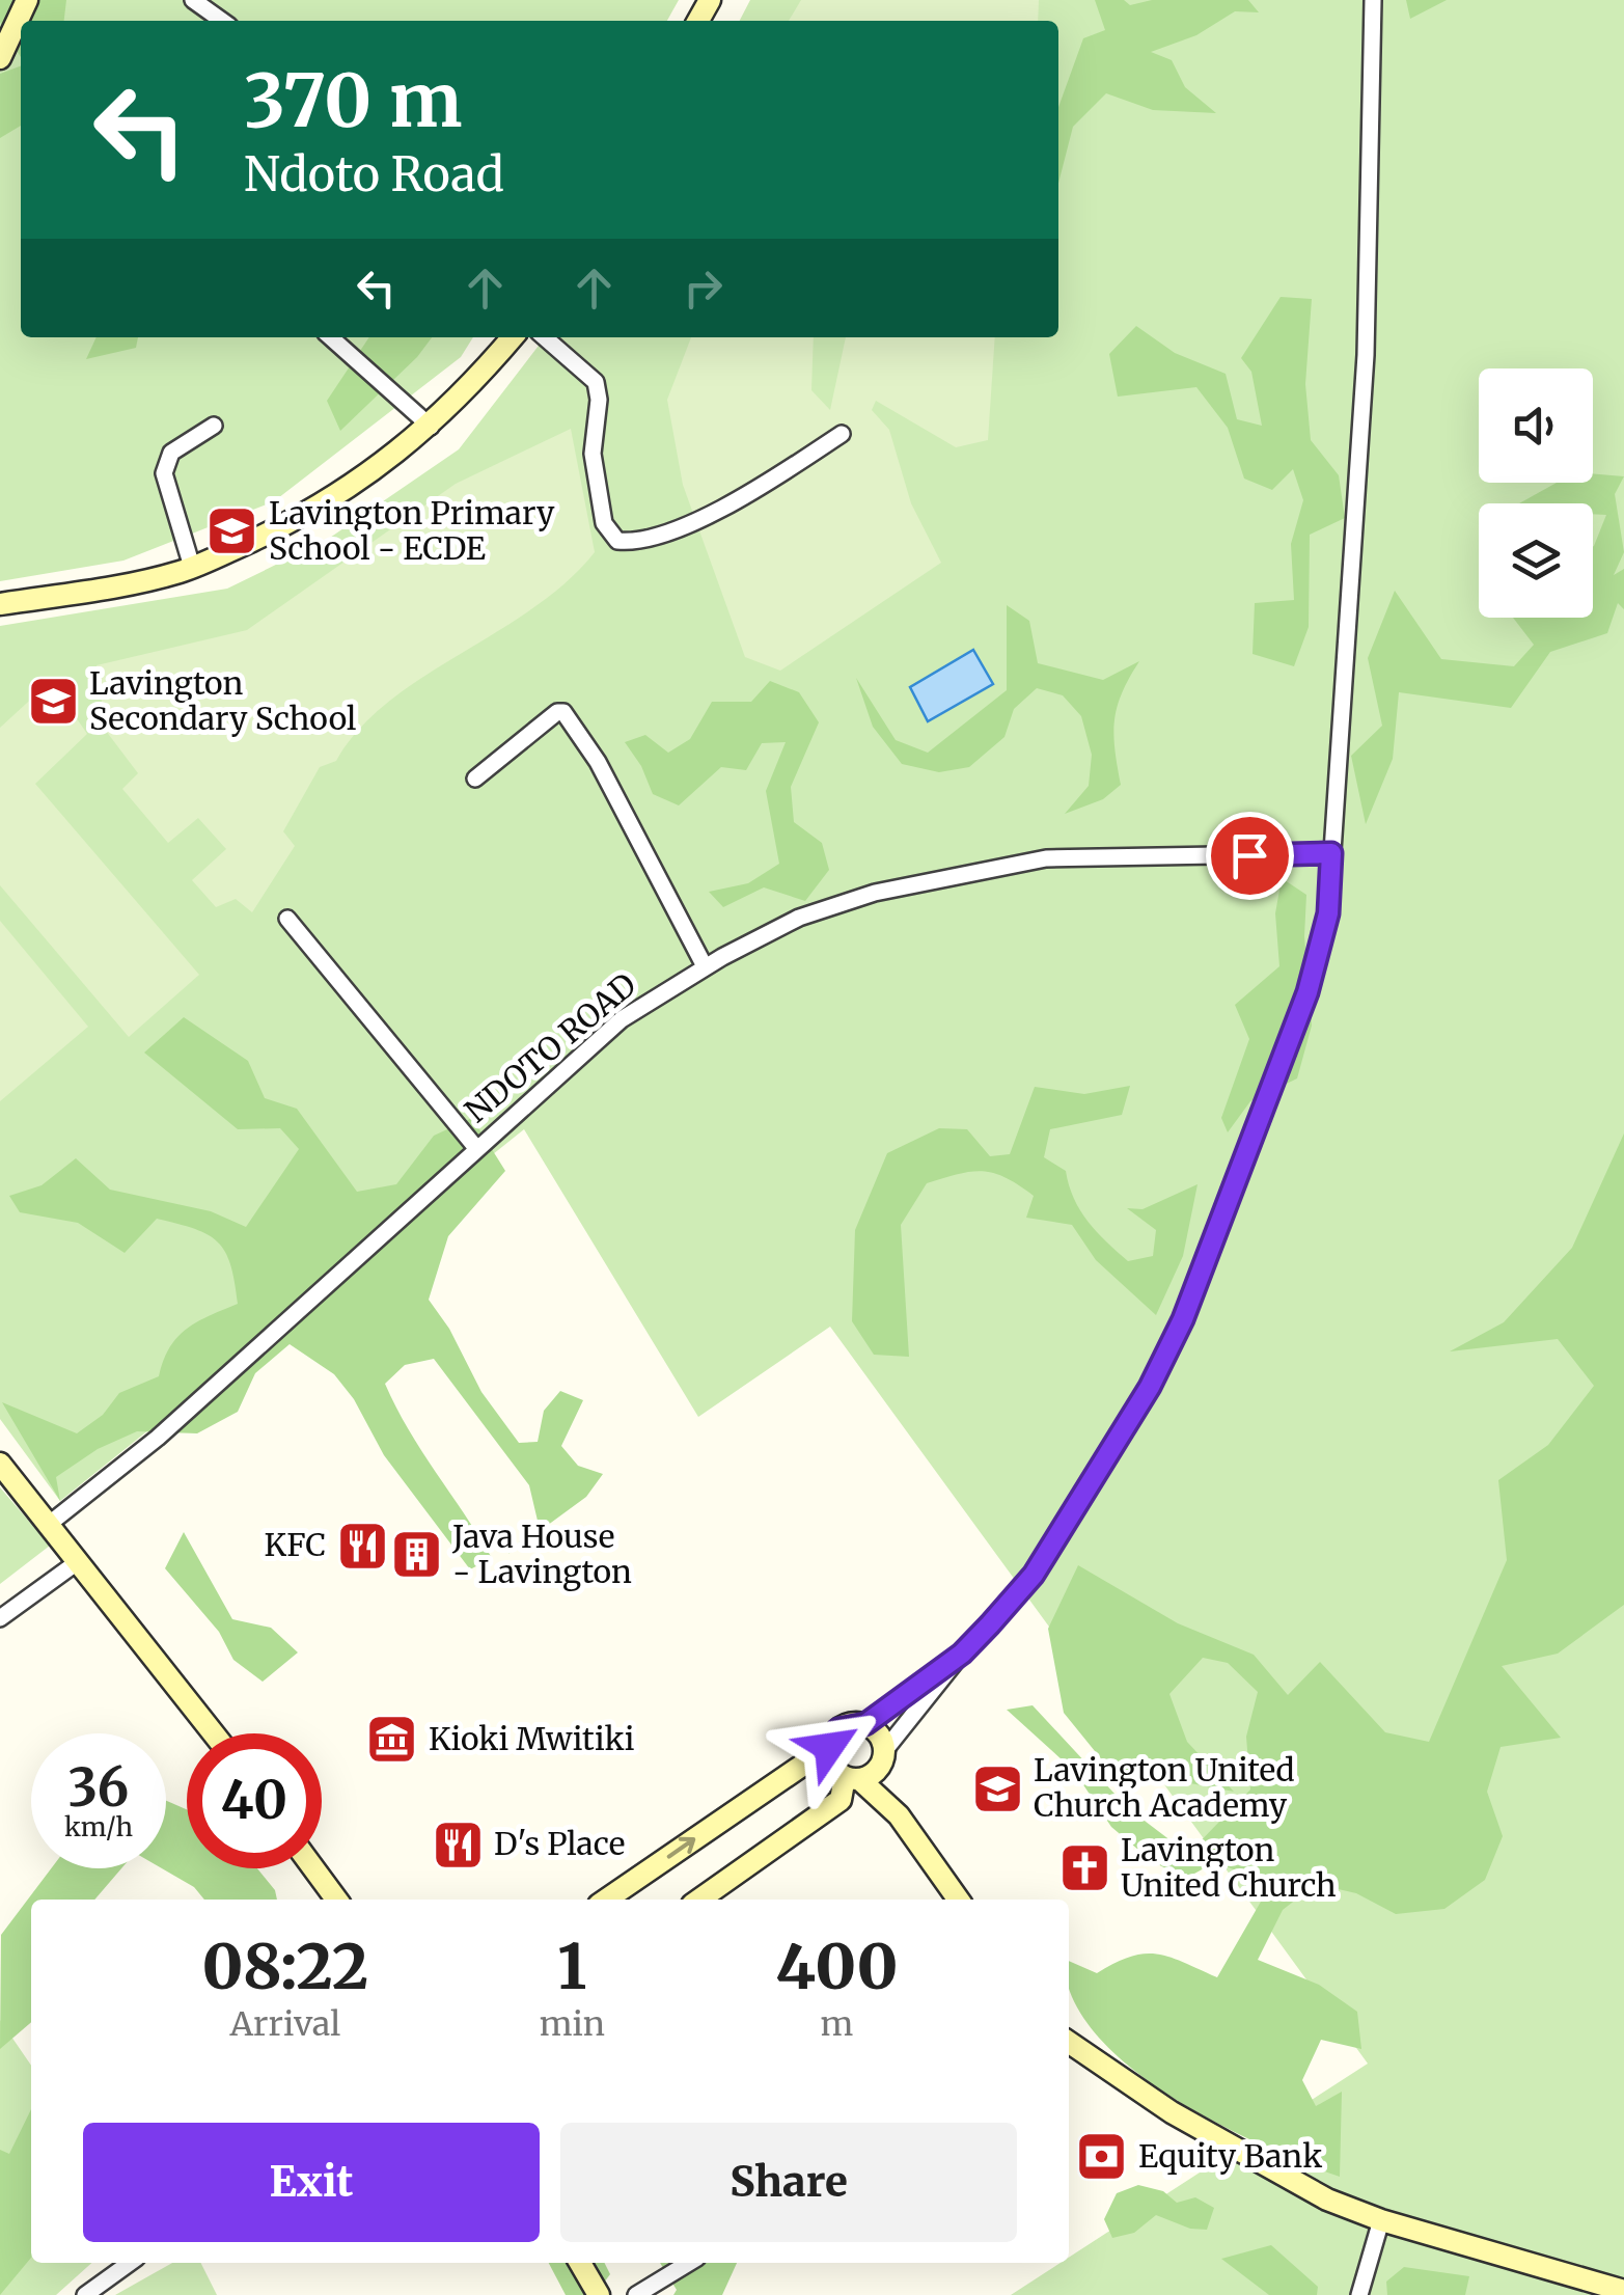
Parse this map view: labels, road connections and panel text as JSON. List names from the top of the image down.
{
  "streets": {
    "street": ["NDOTO ROAD"]
  },
  "places": {
    "school or university": ["Lavington Primary School - ECDE", "Lavington Secondary School", "Lavington United Church Academy"],
    "restaurant": ["KFC", "D's Place"],
    "building": ["Java House - Lavington"],
    "museum": ["Kioki Mwitiki"],
    "church": ["Lavington United Church"],
    "bank": ["Equity Bank"]
  },
  "page": {
    "turn": ["370 m", "Ndoto Road"],
    "speed": "36 km/h",
    "limit": "40",
    "eta": [
      "08:22",
      "Arrival",
      "1",
      "min",
      "400",
      "m"
    ],
    "buttons": ["Exit", "Share"]
  }
}
